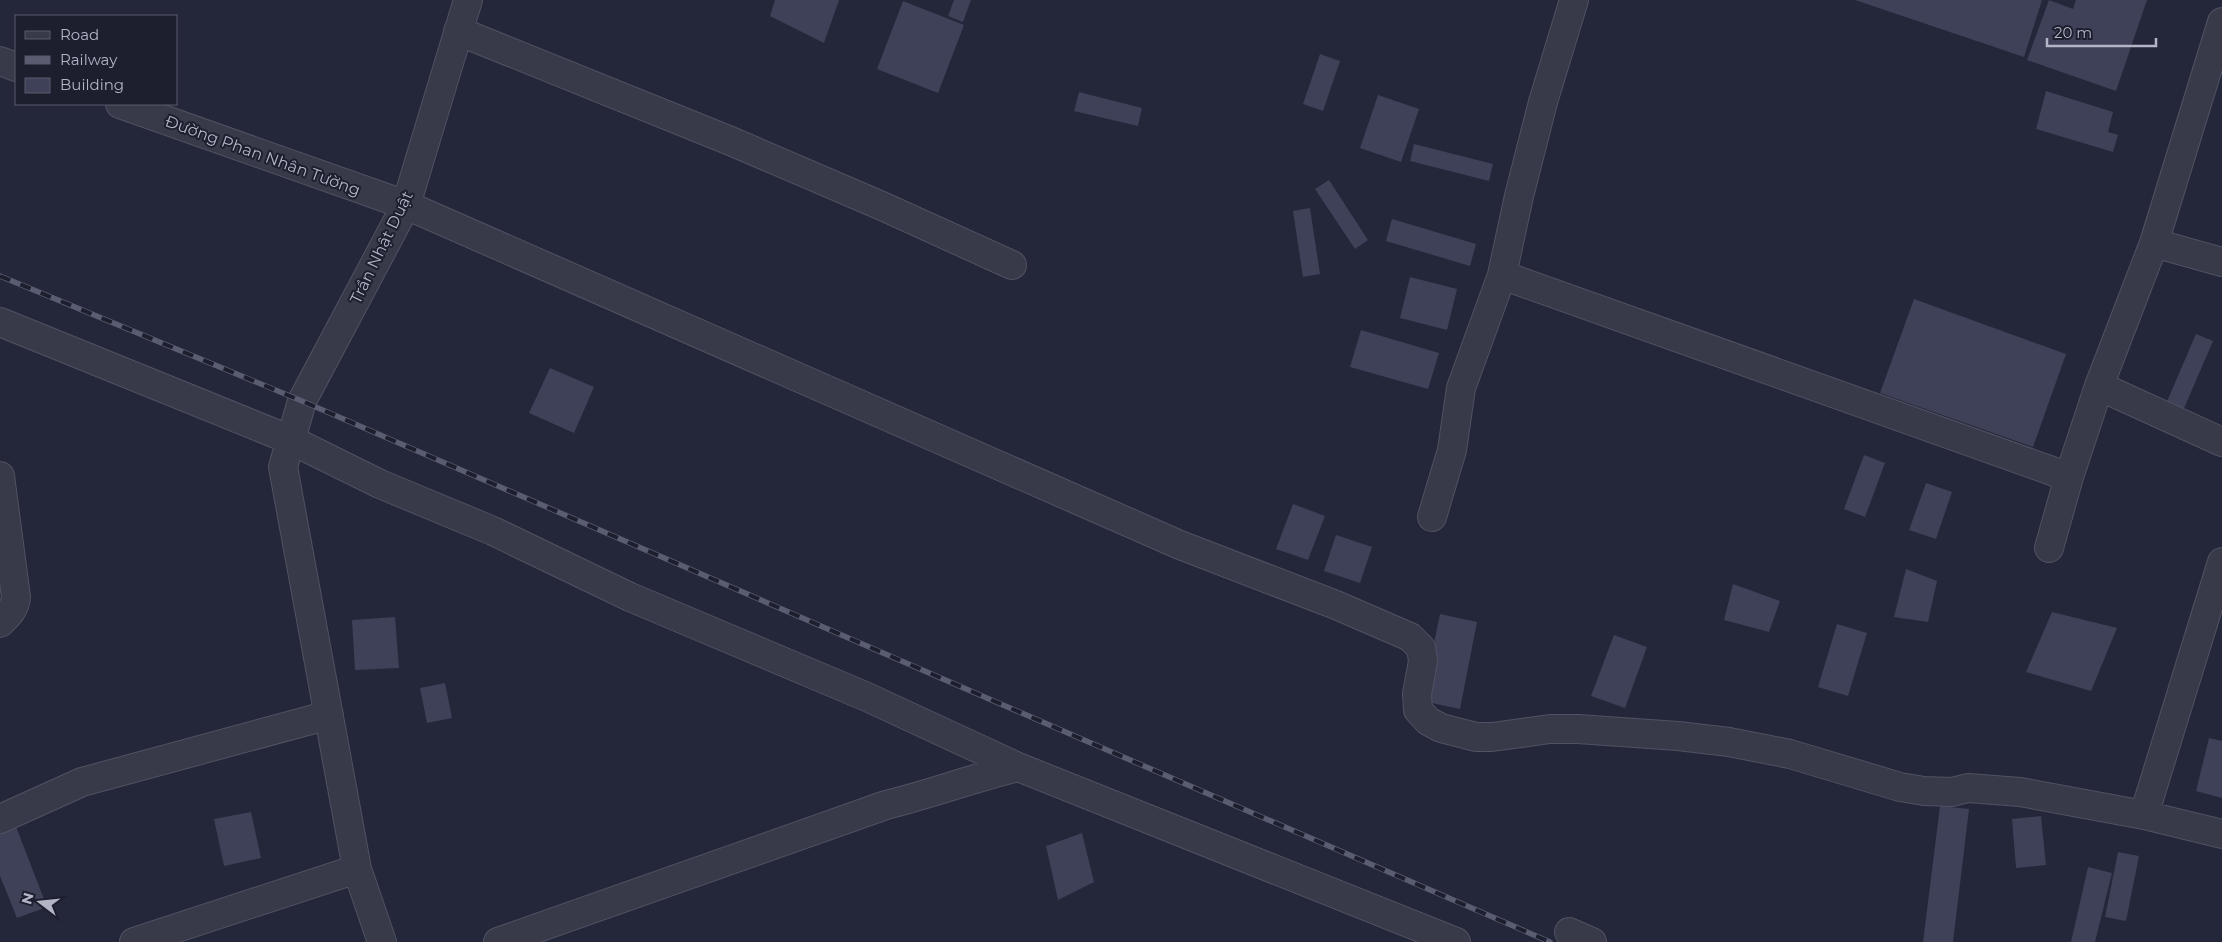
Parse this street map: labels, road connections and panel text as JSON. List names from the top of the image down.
{
  "streets": {
    "street": ["Đường Phan Nhân Tường", "Trần Nhật Duật"]
  },
  "crossings": [
    ["Đường Phan Nhân Tường", "Trần Nhật Duật"]
  ],
  "legend": ["Road", "Railway", "Building"],
  "scale_bar": "20 m",
  "north": "left"
}
